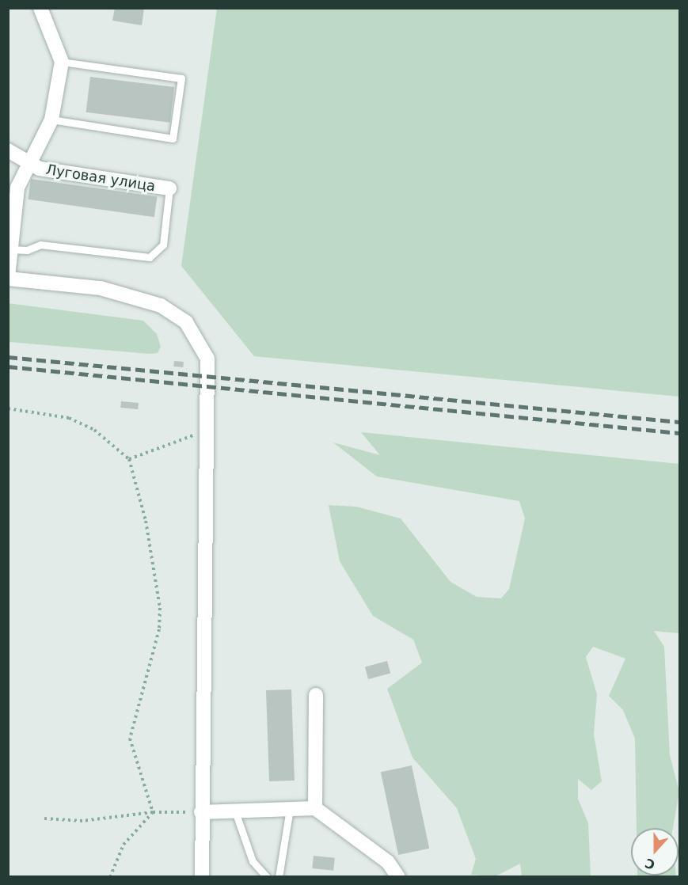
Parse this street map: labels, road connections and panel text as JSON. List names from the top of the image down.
{
  "streets": {
    "street": ["Луговая улица"]
  },
  "north": "bottom"
}
